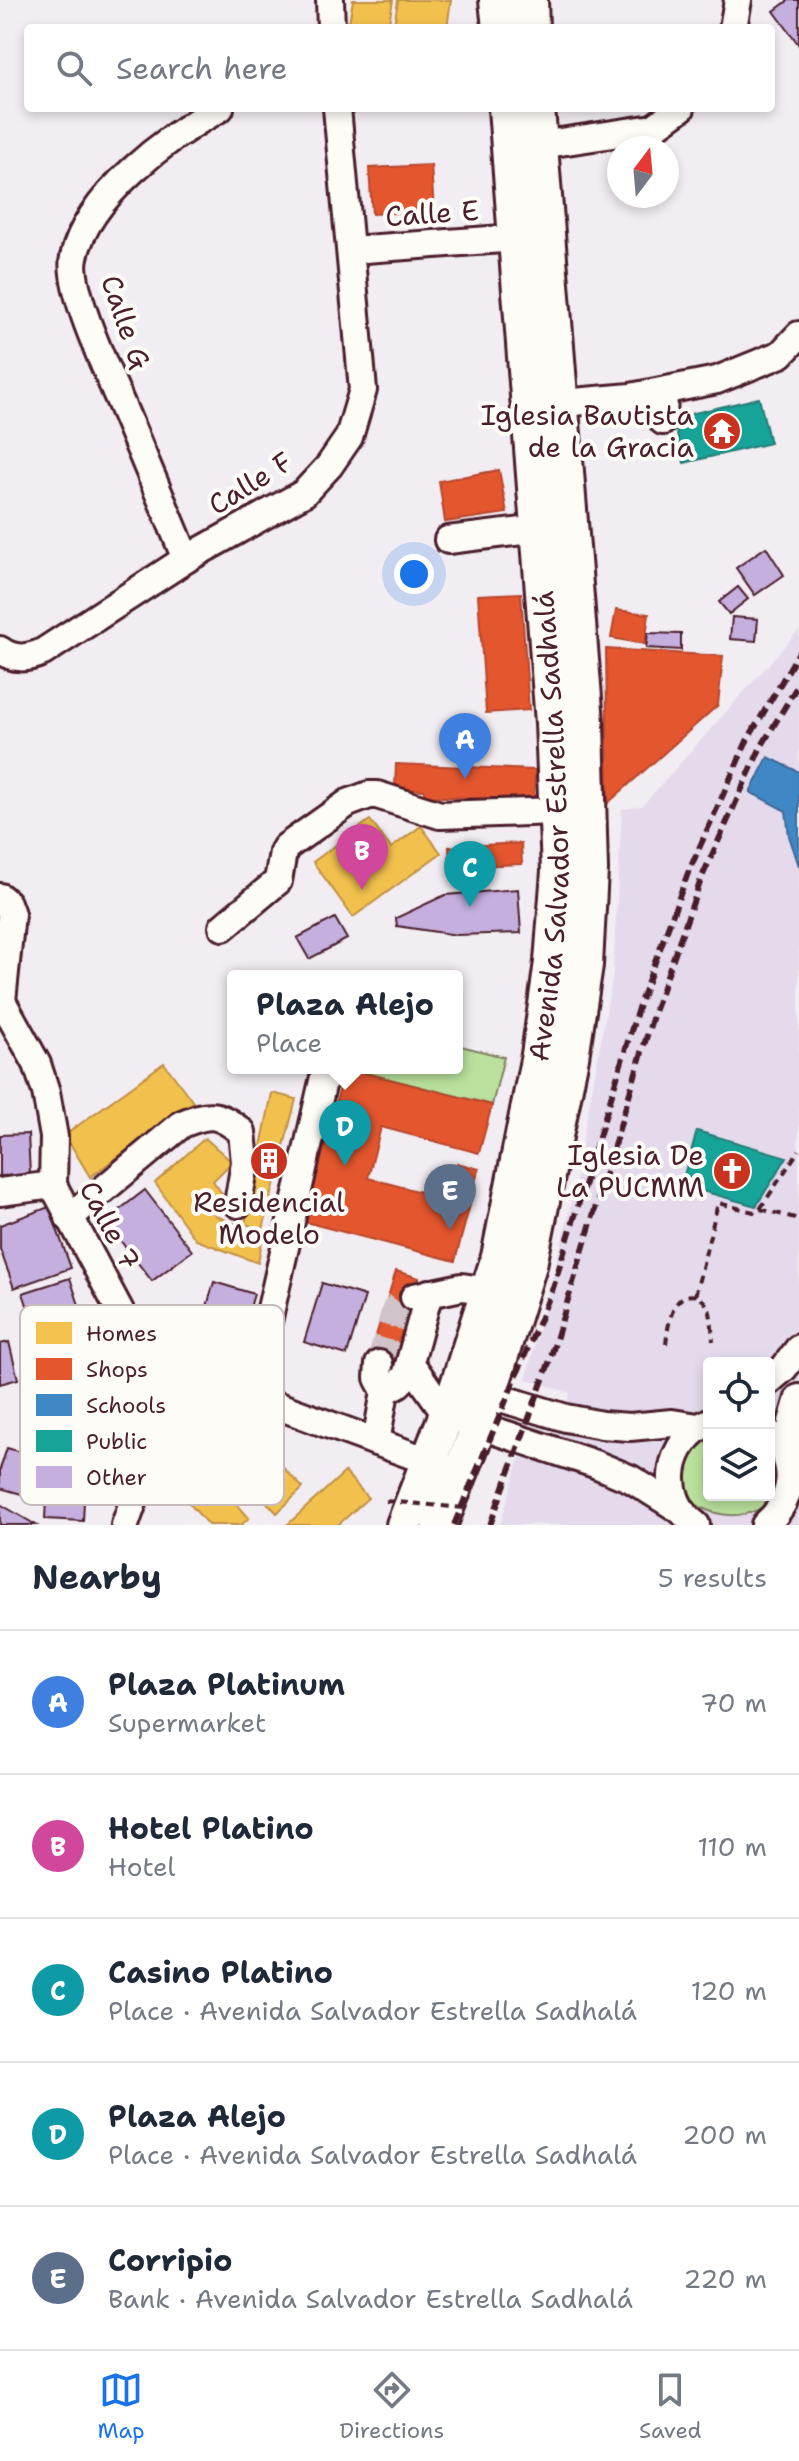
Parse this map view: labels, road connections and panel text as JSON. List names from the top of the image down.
{
  "streets": {
    "main road": ["Avenida Salvador Estrella Sadhalá"],
    "street": [
      "Calle E",
      "Calle G",
      "Calle F",
      "Calle 7"
    ]
  },
  "crossings": [
    ["Calle E", "Calle F"],
    ["Calle E", "Avenida Salvador Estrella Sadhalá"],
    ["Calle G", "Calle F"]
  ],
  "places": {
    "temple": ["Iglesia Bautista de la Gracia"],
    "building": ["Residencial Modelo"],
    "church": ["Iglesia De La PUCMM"]
  },
  "legend": [
    "Homes",
    "Shops",
    "Schools",
    "Public",
    "Other"
  ],
  "north": "top",
  "page": {
    "search": "Search here",
    "pins": [
      "A",
      "B",
      "C",
      "D",
      "E"
    ],
    "popup": ["Plaza Alejo", "Place"],
    "heading": ["Nearby", "5 results"],
    "list": [
      {
        "mark": "A",
        "name": "Plaza Platinum",
        "note": "Supermarket",
        "value": "70 m"
      },
      {
        "mark": "B",
        "name": "Hotel Platino",
        "note": "Hotel",
        "value": "110 m"
      },
      {
        "mark": "C",
        "name": "Casino Platino",
        "note": "Place · Avenida Salvador Estrella Sadhalá",
        "value": "120 m"
      },
      {
        "mark": "D",
        "name": "Plaza Alejo",
        "note": "Place · Avenida Salvador Estrella Sadhalá",
        "value": "200 m"
      },
      {
        "mark": "E",
        "name": "Corripio",
        "note": "Bank · Avenida Salvador Estrella Sadhalá",
        "value": "220 m"
      }
    ],
    "nav": ["Map", "Directions", "Saved"]
  }
}
